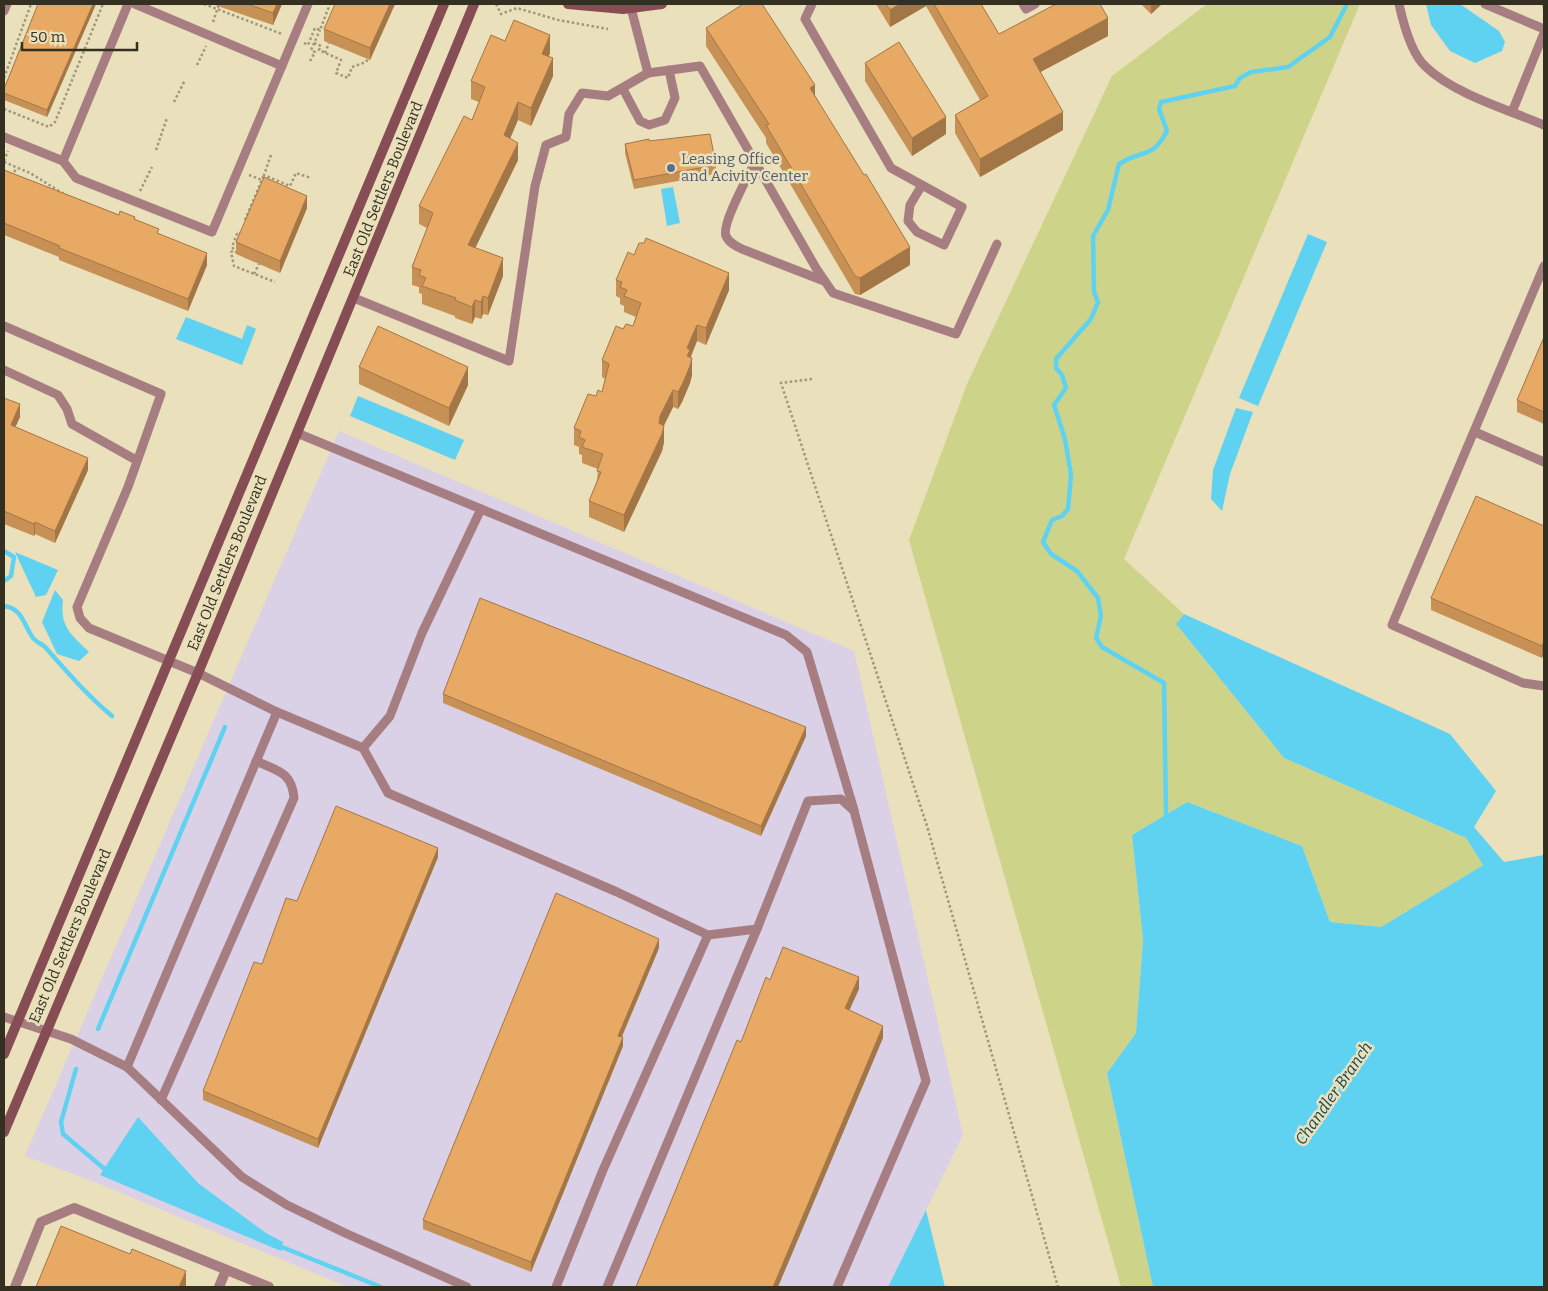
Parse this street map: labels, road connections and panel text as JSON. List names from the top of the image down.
{
  "streets": {
    "main road": ["East Old Settlers Boulevard"]
  },
  "water": ["Chandler Branch"],
  "places": ["Leasing Office and Acivity Center"],
  "scale_bar": "50 m"
}
